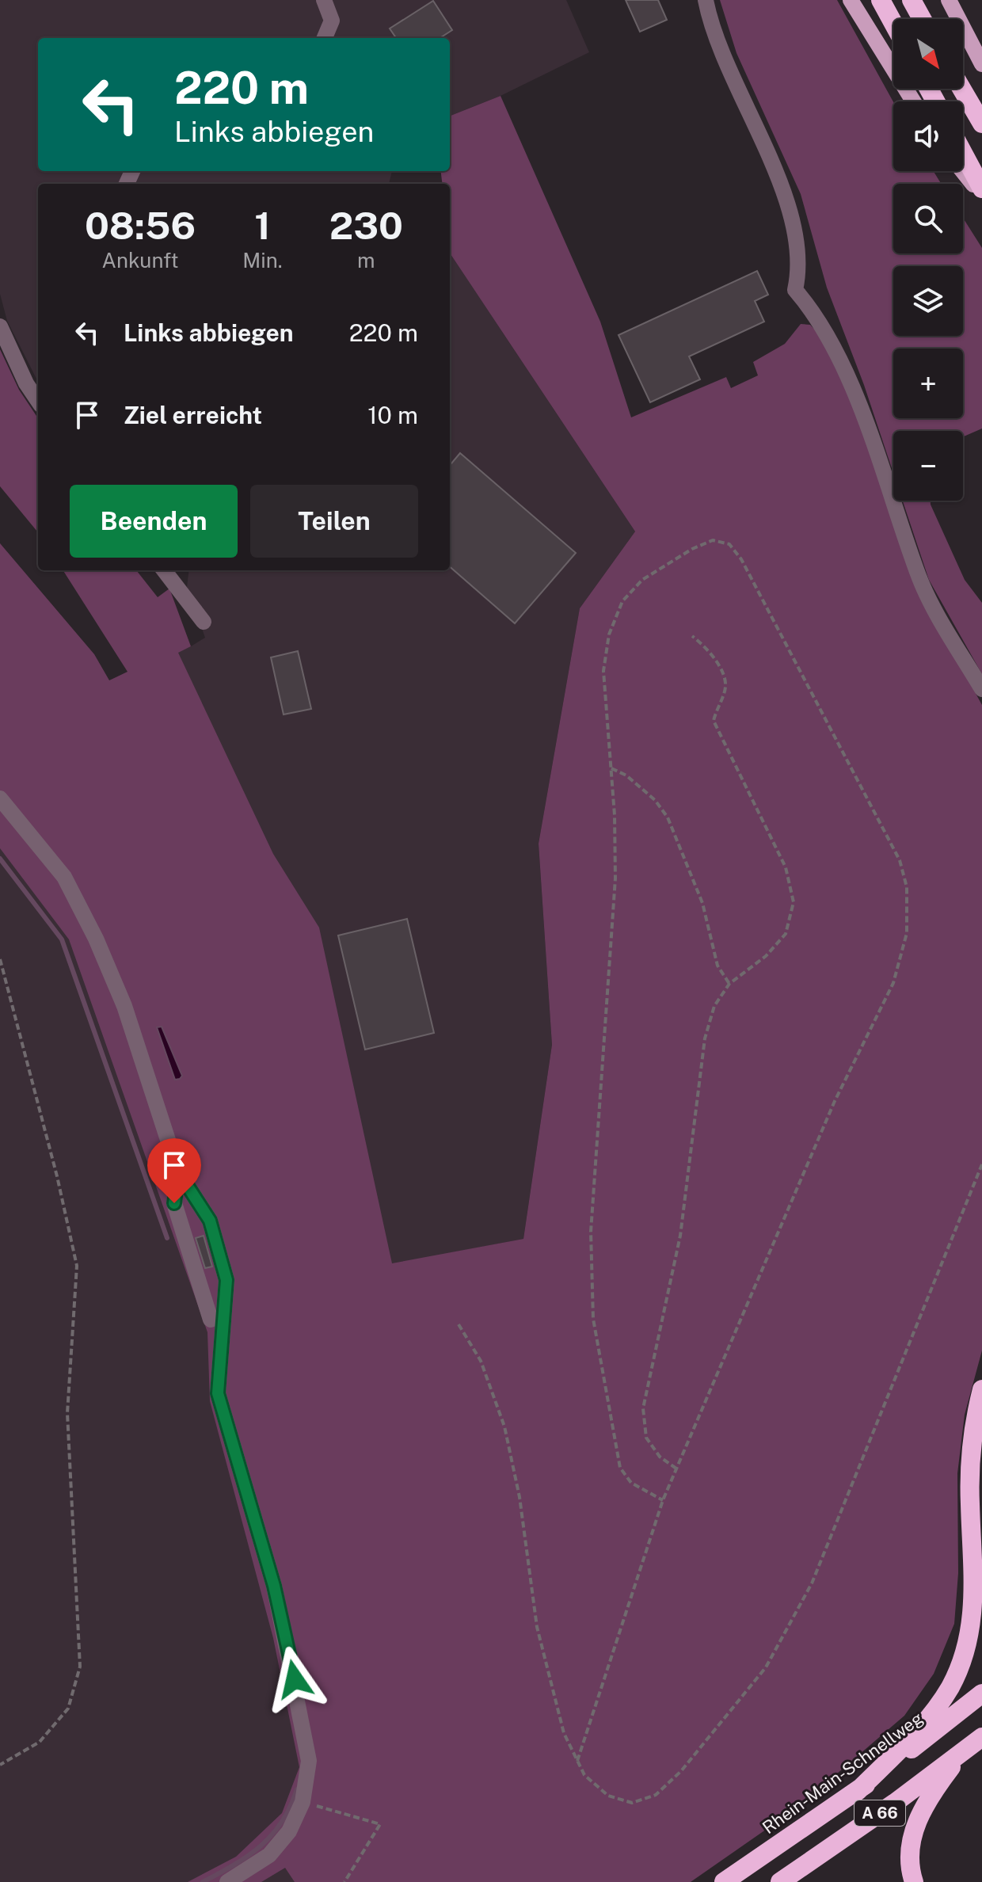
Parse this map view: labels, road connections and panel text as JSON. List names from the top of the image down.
{
  "streets": {
    "highway": ["Rhein-Main-Schnellweg", "A 66"]
  },
  "north": "bottom right",
  "page": {
    "map_buttons": ["+", "−"],
    "turn": ["220 m", "Links abbiegen"],
    "eta": [
      "08:56",
      "Ankunft",
      "1",
      "Min.",
      "230",
      "m"
    ],
    "list": [
      {
        "name": "Links abbiegen",
        "value": "220 m"
      },
      {
        "name": "Ziel erreicht",
        "value": "10 m"
      }
    ],
    "buttons": ["Beenden", "Teilen"]
  }
}
